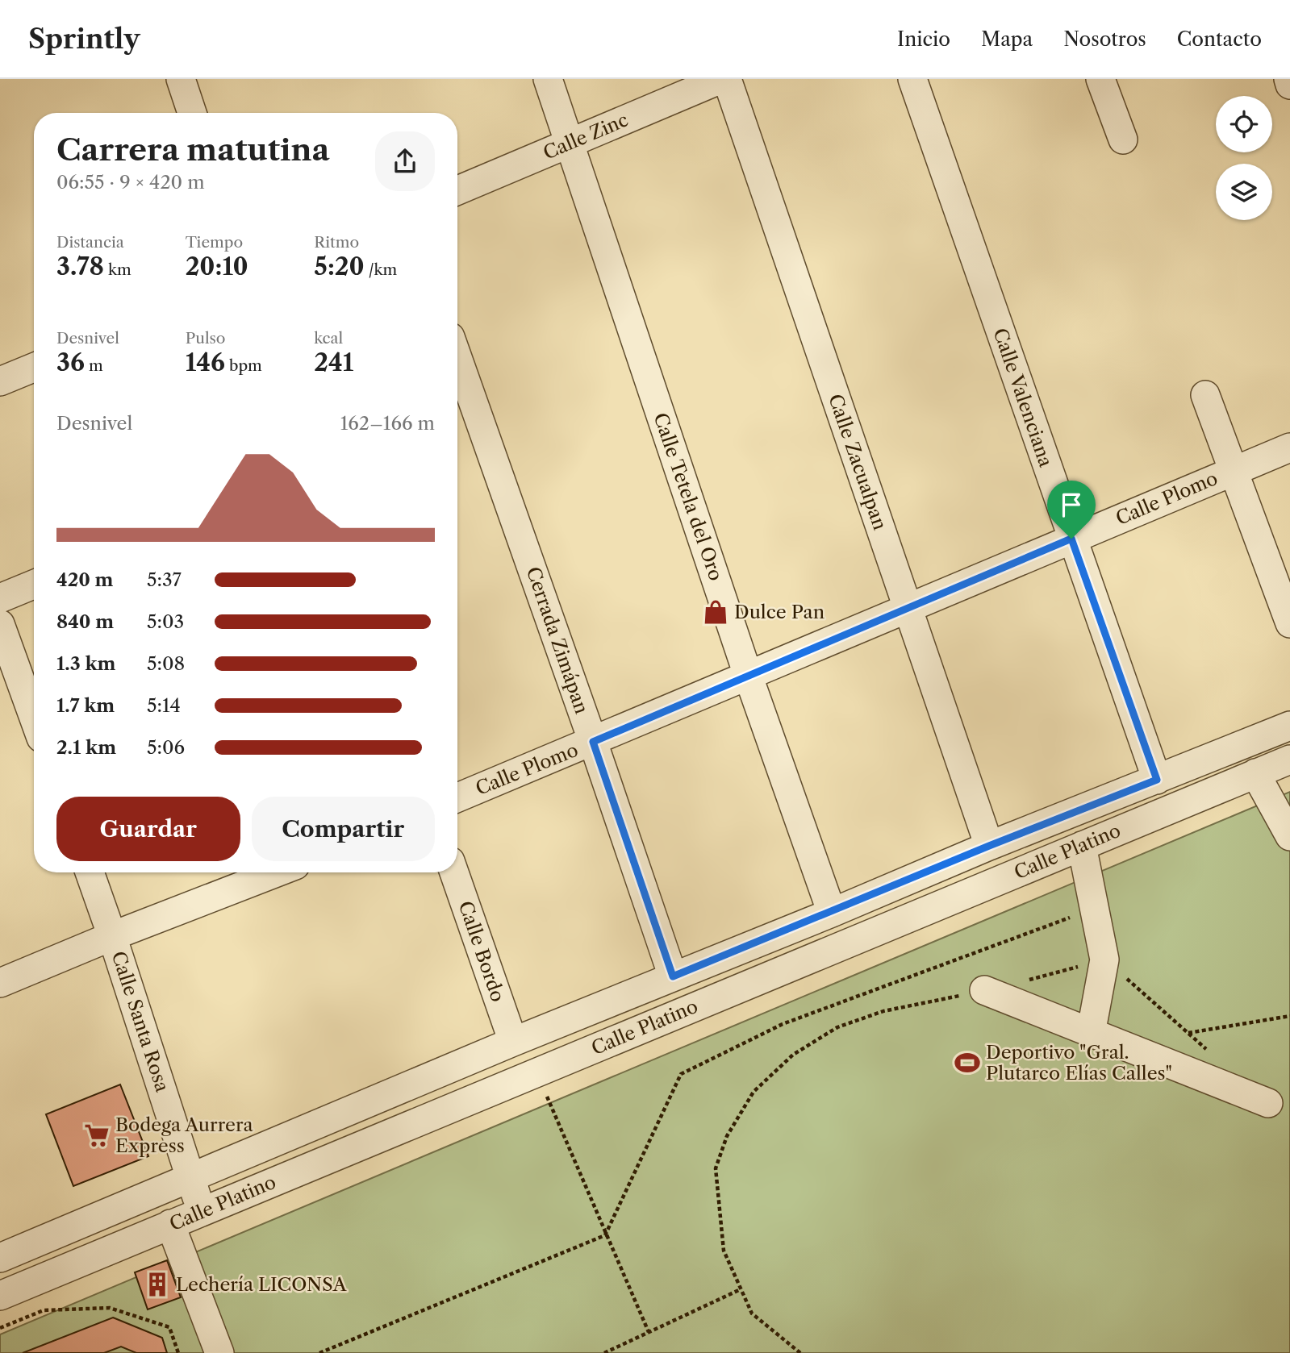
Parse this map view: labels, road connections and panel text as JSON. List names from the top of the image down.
{
  "streets": {
    "street": [
      "Calle Zinc",
      "Calle Valenciana",
      "Calle Zacualpan",
      "Calle Tetela del Oro",
      "Calle Plomo",
      "Cerrada Zimápan",
      "Calle Platino",
      "Calle Bordo",
      "Calle Santa Rosa"
    ]
  },
  "crossings": [
    ["Calle Zinc", "Calle Tetela del Oro"],
    ["Calle Valenciana", "Calle Plomo"],
    ["Calle Valenciana", "Calle Platino"],
    ["Calle Zacualpan", "Calle Plomo"],
    ["Calle Zacualpan", "Calle Platino"],
    ["Calle Tetela del Oro", "Calle Plomo"],
    ["Calle Tetela del Oro", "Calle Platino"],
    ["Calle Plomo", "Cerrada Zimápan"],
    ["Cerrada Zimápan", "Calle Platino"],
    ["Calle Platino", "Calle Bordo"],
    ["Calle Platino", "Calle Santa Rosa"]
  ],
  "places": {
    "shop": ["Dulce Pan"],
    "sports": ["Deportivo \"Gral. Plutarco Elías Calles\""],
    "supermarket": ["Bodega Aurrera Express"],
    "building": ["Lechería LICONSA"]
  },
  "page": {
    "header": "Sprintly",
    "nav": [
      "Inicio",
      "Mapa",
      "Nosotros",
      "Contacto"
    ],
    "heading": ["Carrera matutina", "06:55 · 9 × 420 m"],
    "stats": [
      ["Distancia", "3.78 km"],
      ["Tiempo", "20:10"],
      ["Ritmo", "5:20 /km"],
      ["Desnivel", "36 m"],
      ["Pulso", "146 bpm"],
      ["kcal", "241"]
    ],
    "chart": ["Desnivel", "162–166 m"],
    "list": [
      {
        "name": "420 m",
        "note": "5:37"
      },
      {
        "name": "840 m",
        "note": "5:03"
      },
      {
        "name": "1.3 km",
        "note": "5:08"
      },
      {
        "name": "1.7 km",
        "note": "5:14"
      },
      {
        "name": "2.1 km",
        "note": "5:06"
      }
    ],
    "buttons": ["Guardar", "Compartir"]
  }
}
